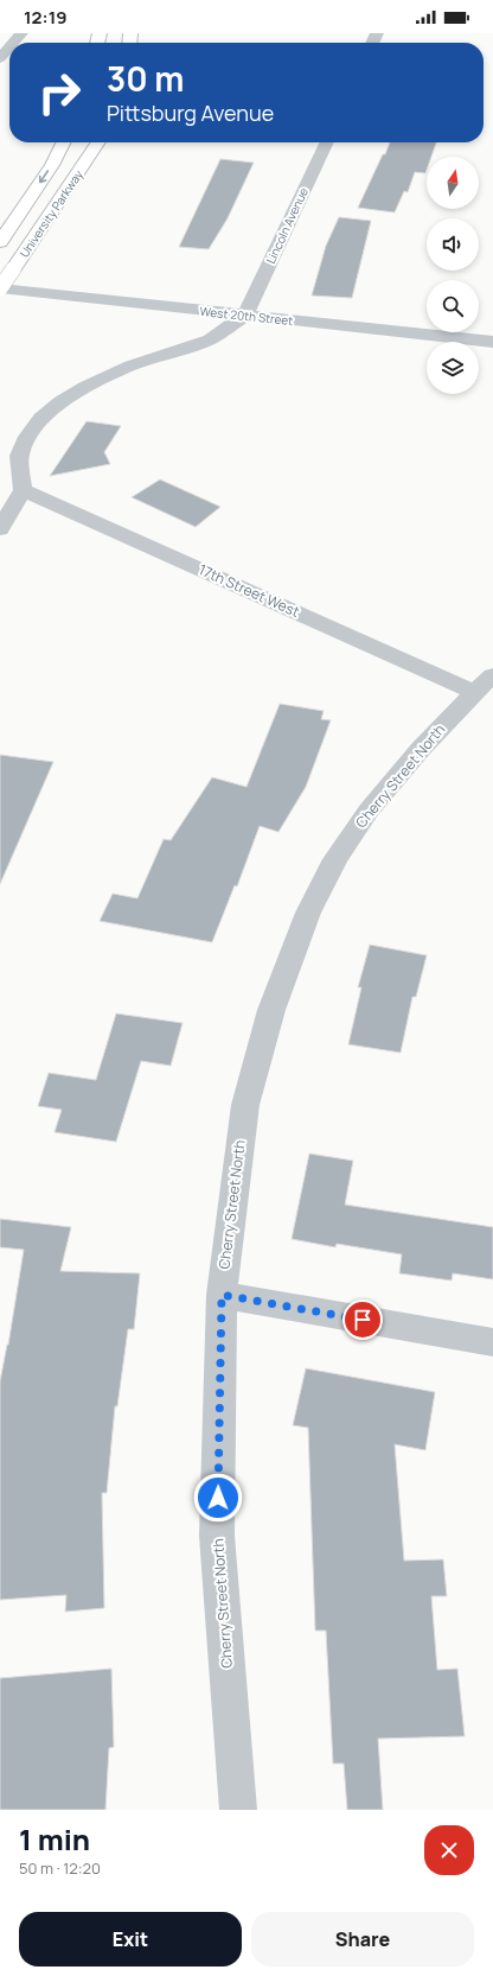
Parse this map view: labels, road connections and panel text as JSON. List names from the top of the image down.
{
  "streets": {
    "main road": ["University Parkway"],
    "street": [
      "Lincoln Avenue",
      "West 20th Street",
      "17th Street West",
      "Cherry Street North"
    ]
  },
  "crossings": [
    ["University Parkway", "West 20th Street"],
    ["Lincoln Avenue", "West 20th Street"],
    ["17th Street West", "Cherry Street North"]
  ],
  "north": "top",
  "page": {
    "status": "12:19",
    "turn": ["30 m", "Pittsburg Avenue"],
    "heading": ["1 min", "50 m · 12:20"],
    "buttons": ["Exit", "Share"]
  }
}
